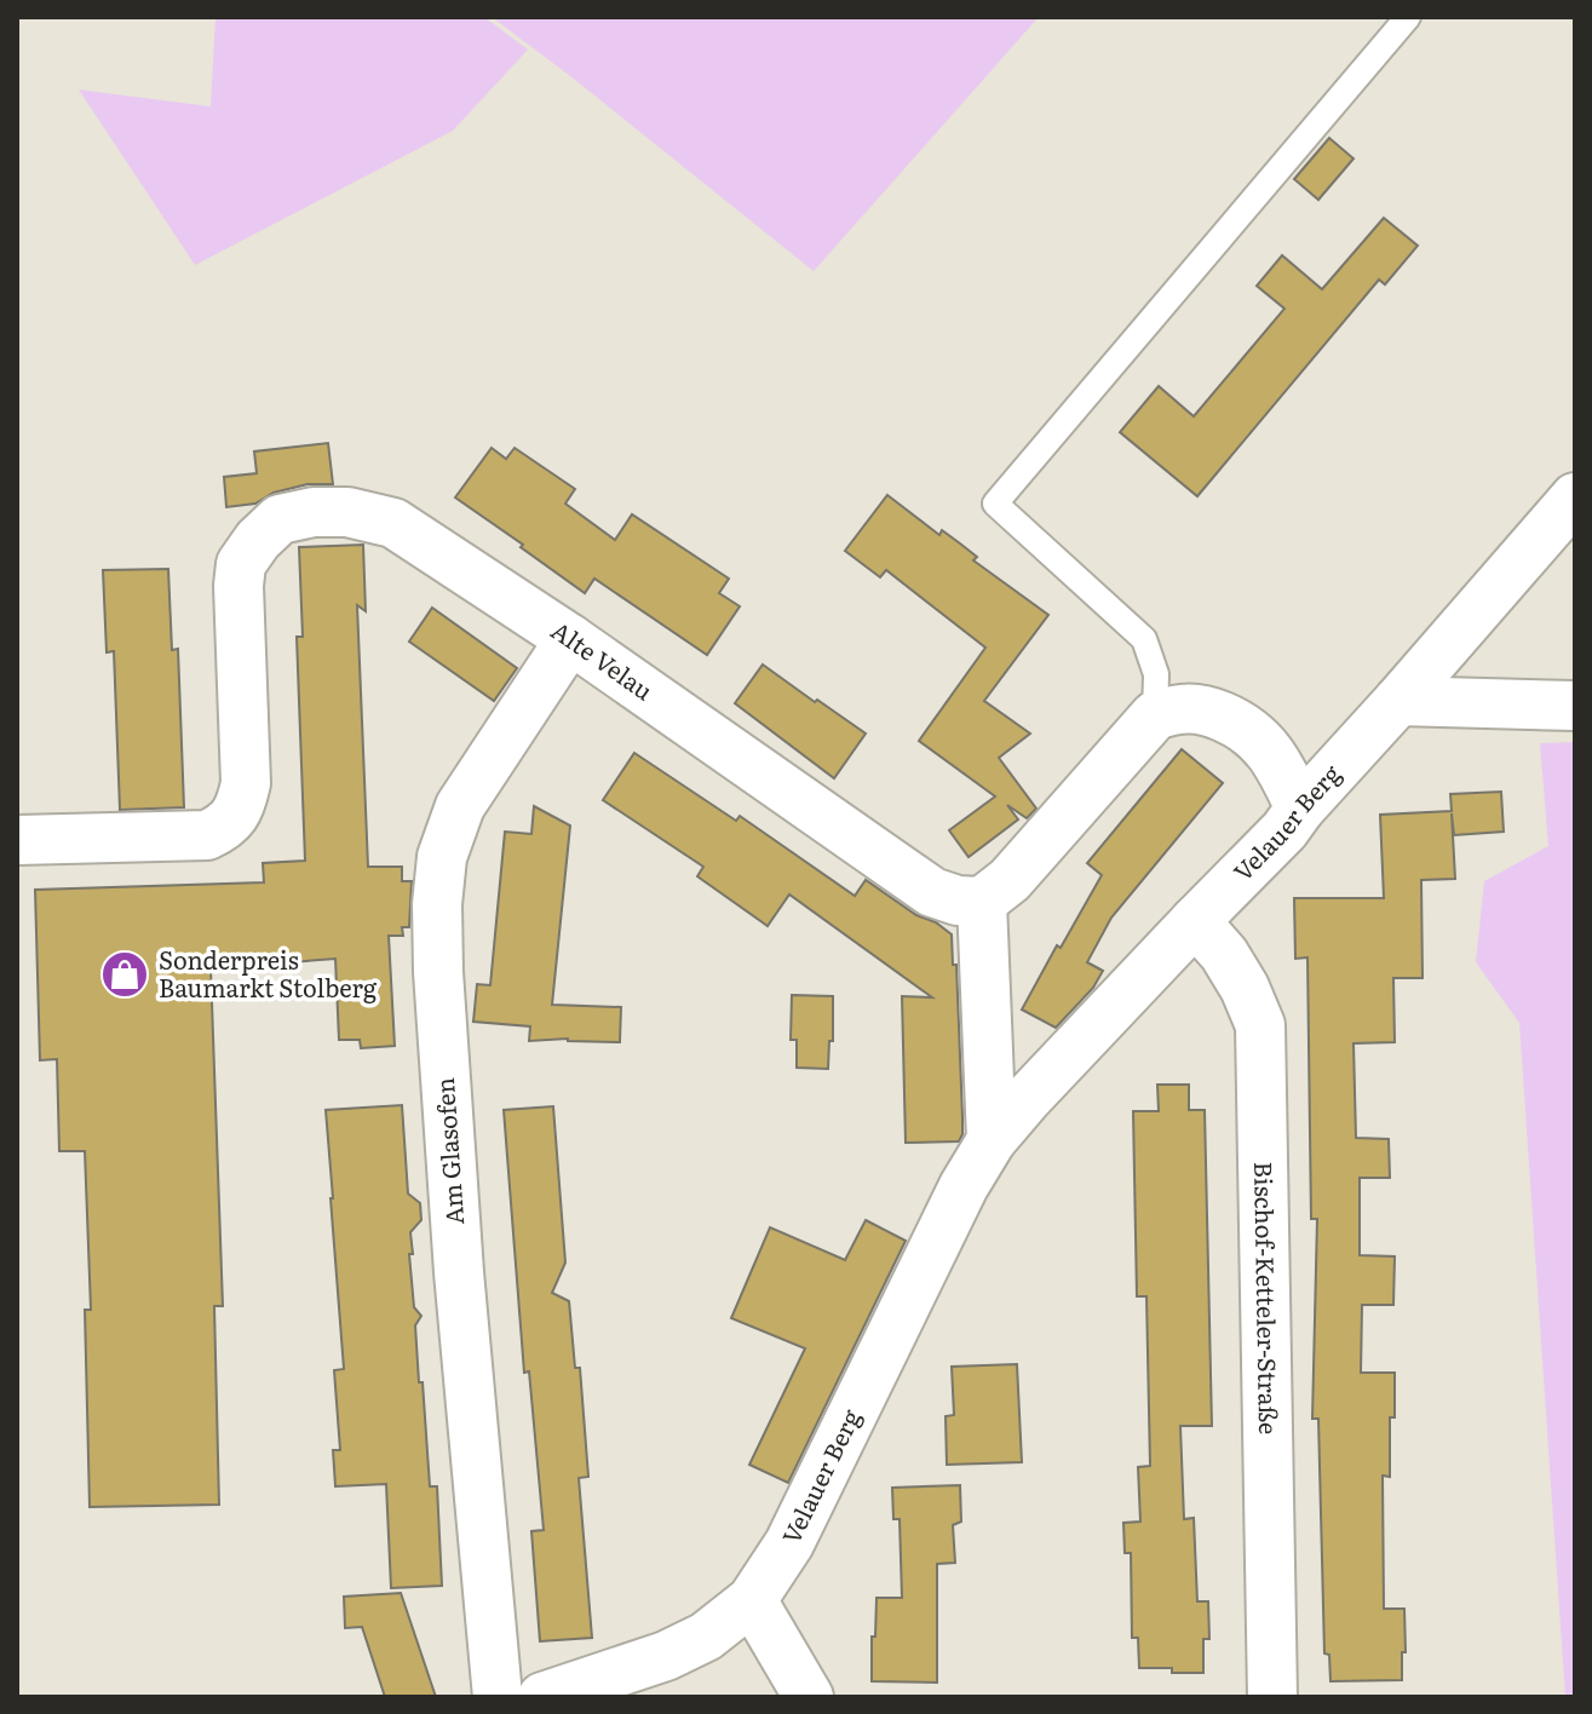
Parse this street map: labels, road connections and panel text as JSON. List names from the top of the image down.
{
  "streets": {
    "street": [
      "Alte Velau",
      "Velauer Berg",
      "Am Glasofen",
      "Bischof-Ketteler-Straße"
    ]
  },
  "crossings": [
    ["Alte Velau", "Am Glasofen"],
    ["Velauer Berg", "Bischof-Ketteler-Straße"]
  ],
  "places": {
    "shop": ["Sonderpreis Baumarkt Stolberg"]
  }
}
